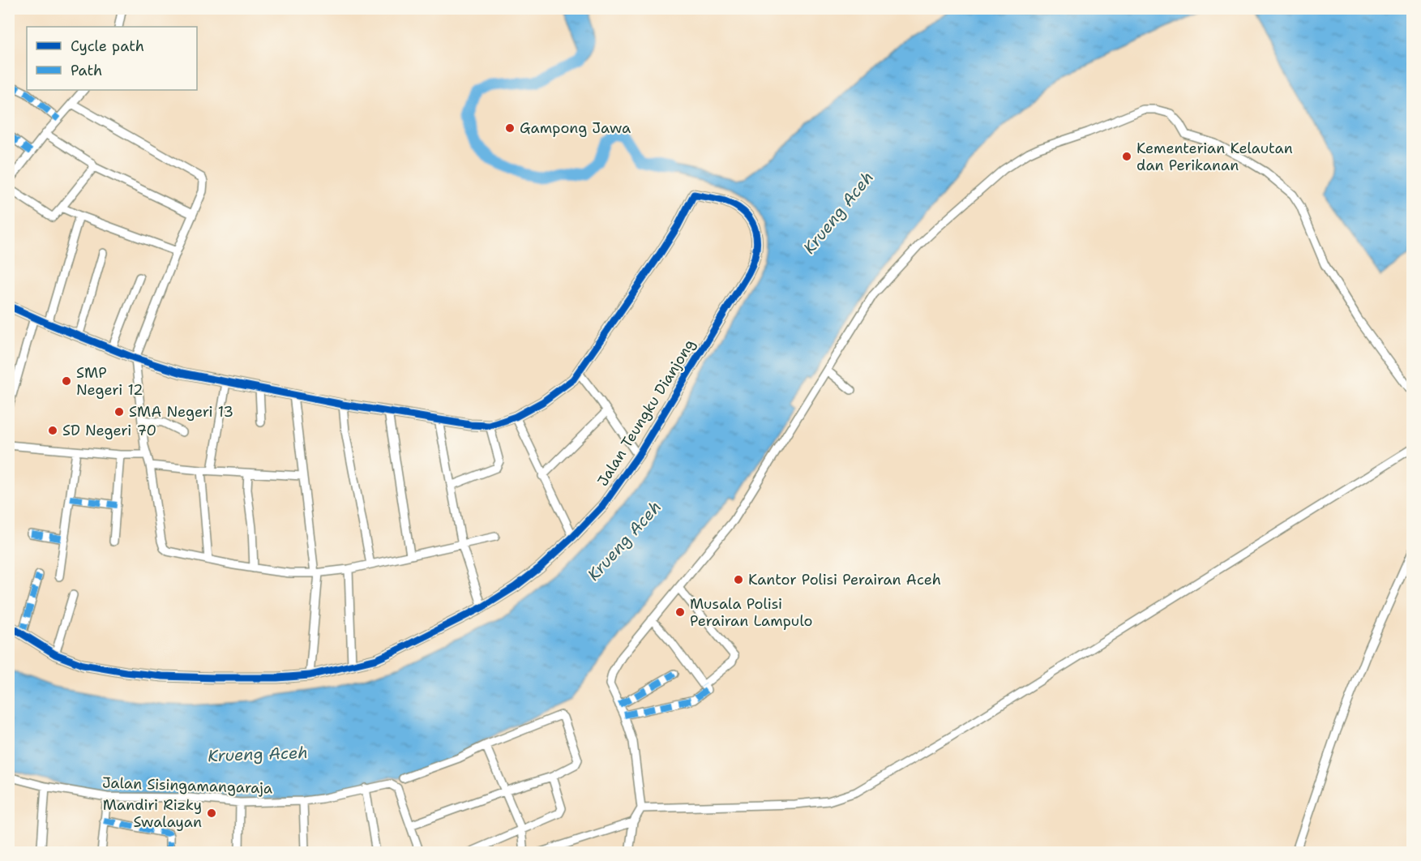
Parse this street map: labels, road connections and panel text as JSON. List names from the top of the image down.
{
  "streets": {
    "street": ["Jalan Teungku Dianjong", "Jalan Sisingamangaraja"]
  },
  "water": ["Krueng Aceh"],
  "places": [
    "Gampong Jawa",
    "Kementerian Kelautan dan Perikanan",
    "SMP Negeri 12",
    "SMA Negeri 13",
    "SD Negeri 70",
    "Kantor Polisi Perairan Aceh",
    "Musala Polisi Perairan Lampulo",
    "Mandiri Rizky Swalayan"
  ],
  "legend": ["Cycle path", "Path"]
}
